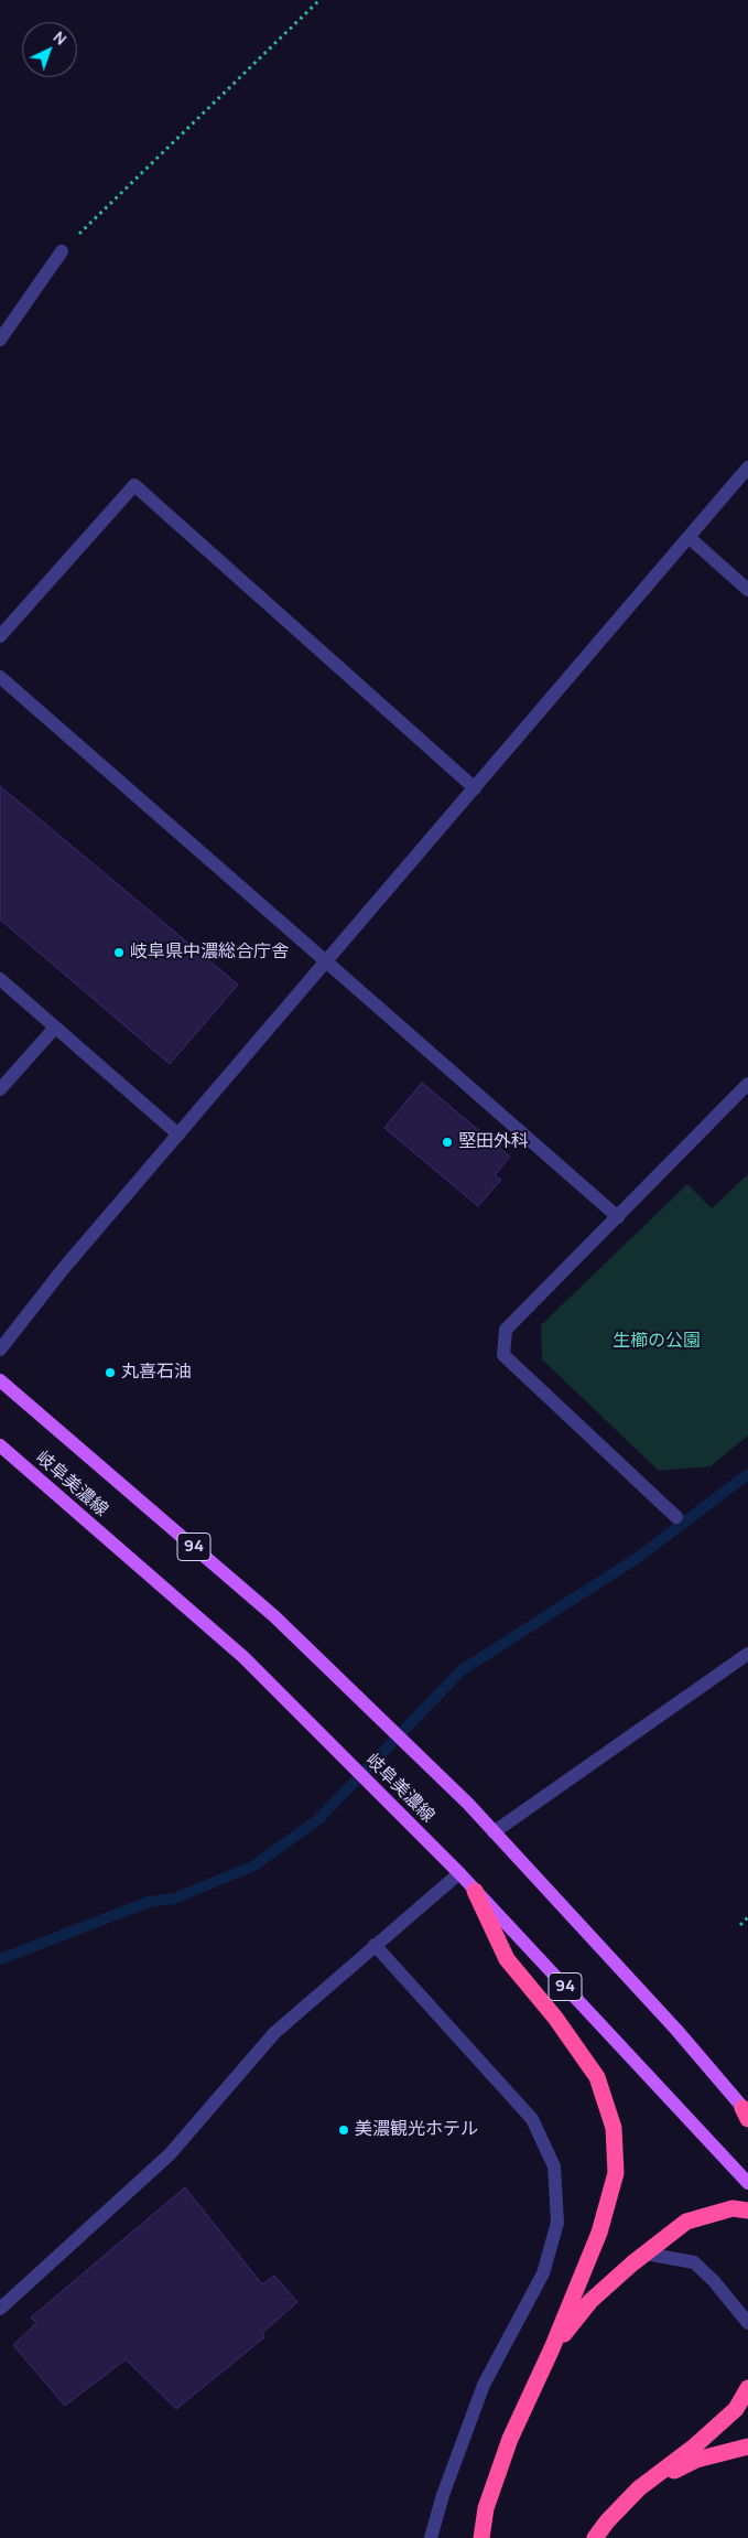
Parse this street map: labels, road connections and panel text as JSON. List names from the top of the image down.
{
  "streets": {
    "main road": ["岐阜美濃線", "94"]
  },
  "parks": ["生櫛の公園"],
  "places": [
    "岐阜県中濃総合庁舎",
    "堅田外科",
    "丸喜石油",
    "美濃観光ホテル"
  ],
  "north": "top right"
}
